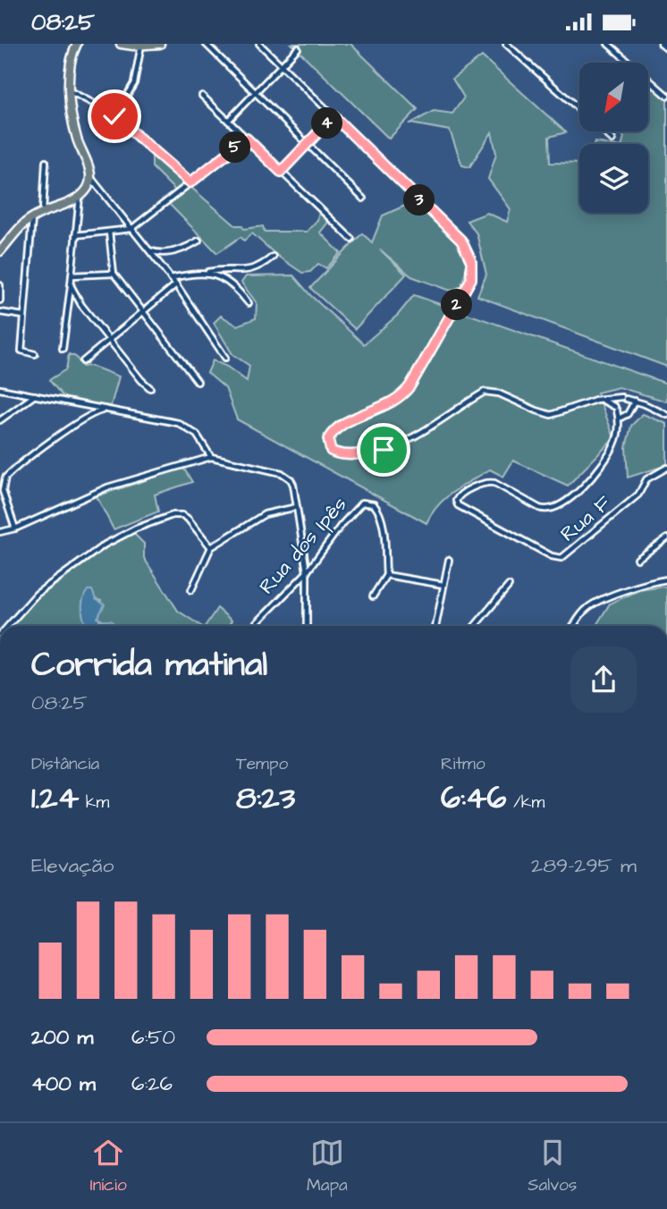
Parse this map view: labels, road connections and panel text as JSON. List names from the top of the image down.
{
  "streets": {
    "street": ["Rua F", "Rua dos Ipês"]
  },
  "north": "bottom left",
  "page": {
    "status": "08:25",
    "pins": [
      "4",
      "5",
      "3",
      "2"
    ],
    "heading": ["Corrida matinal", "08:25"],
    "stats": [
      ["Distância", "1.24 km"],
      ["Tempo", "8:23"],
      ["Ritmo", "6:46 /km"]
    ],
    "chart": ["Elevação", "289–295 m"],
    "list": [
      {
        "name": "200 m",
        "note": "6:50"
      },
      {
        "name": "400 m",
        "note": "6:26"
      }
    ],
    "tabs": ["Início", "Mapa", "Salvos"]
  }
}
